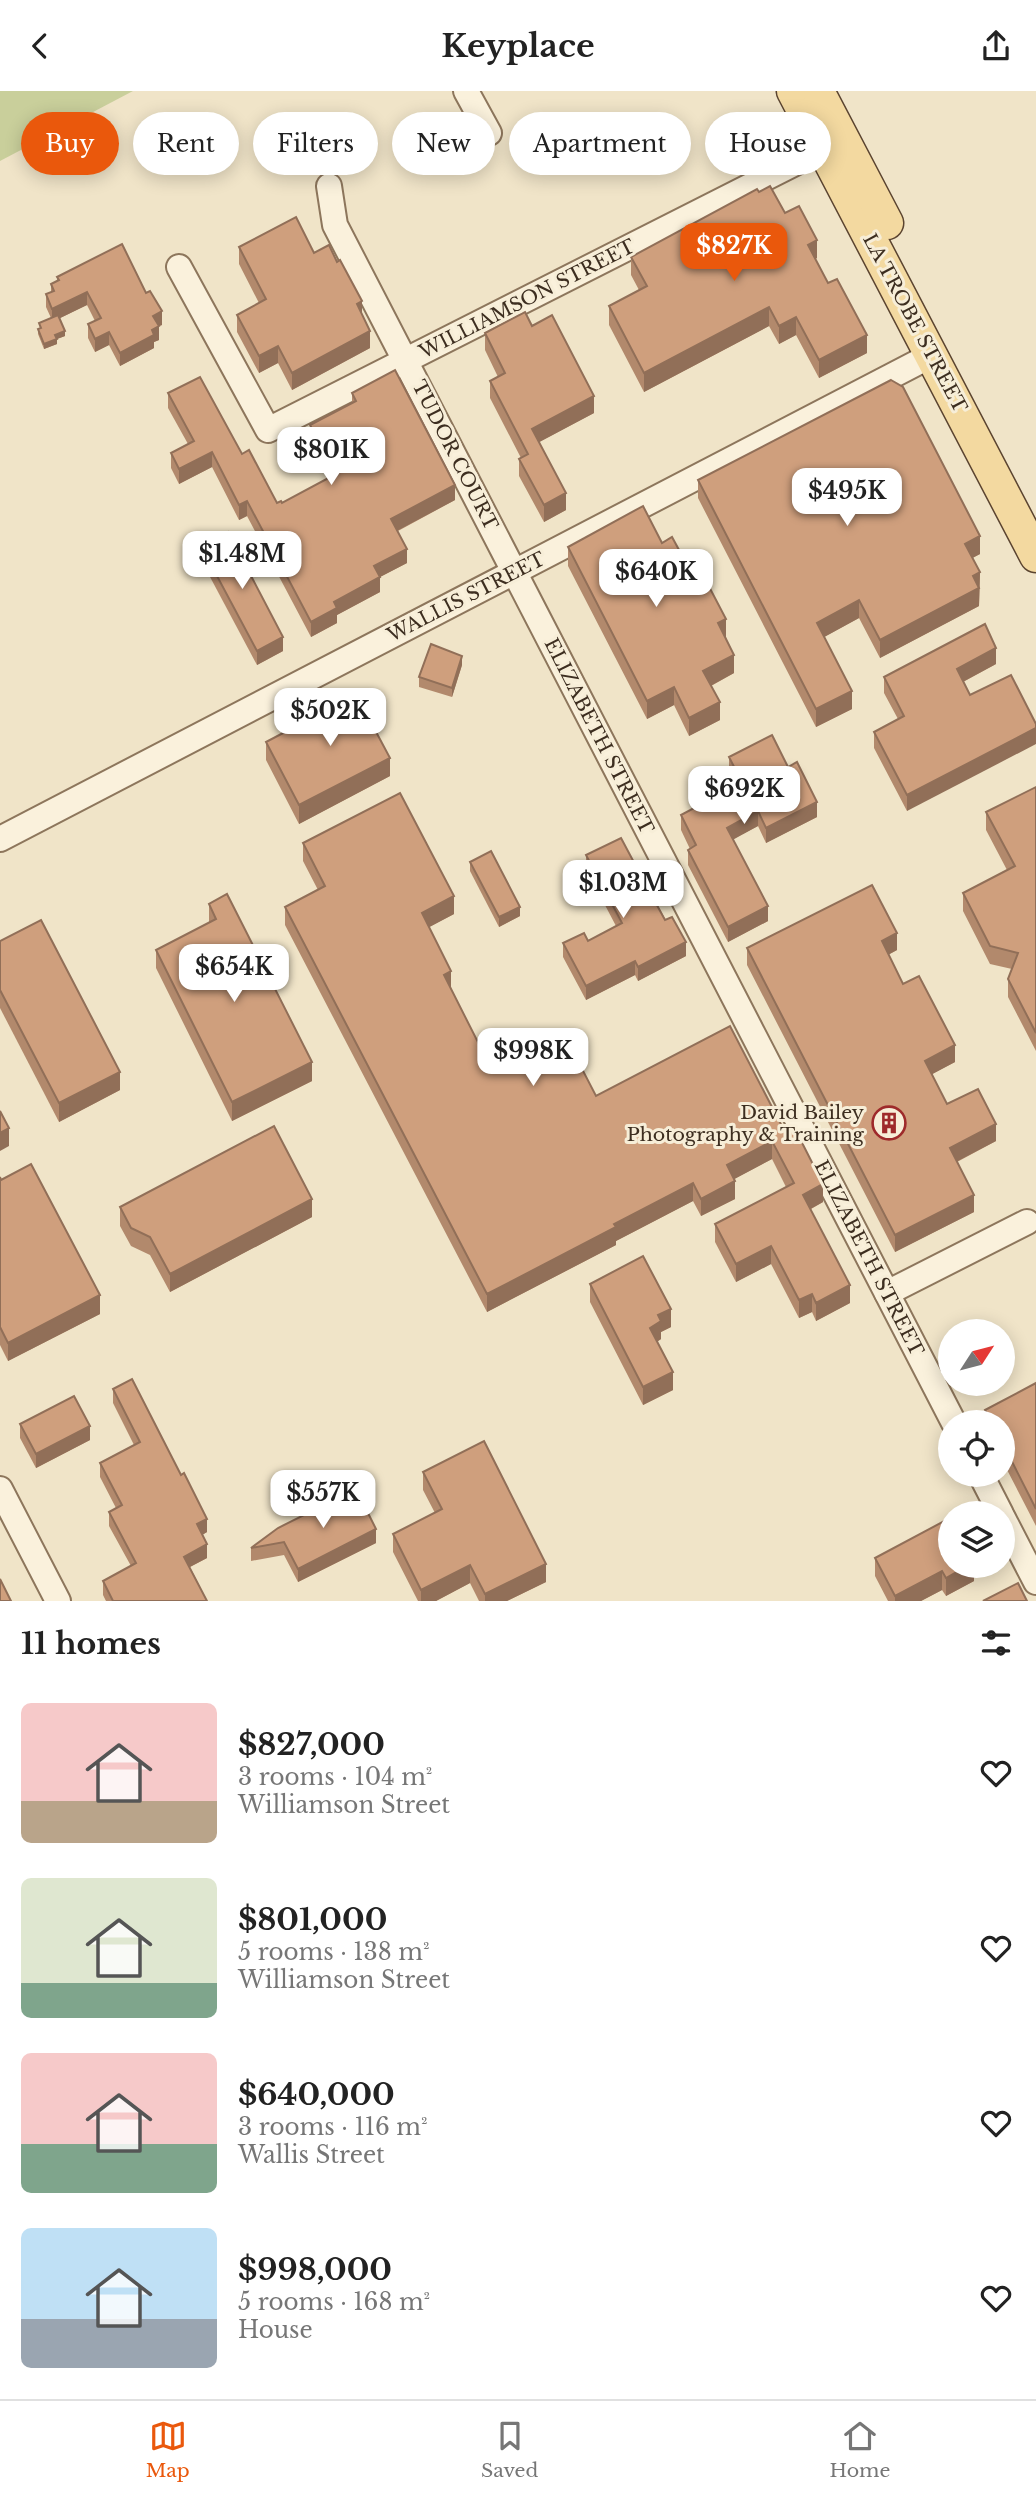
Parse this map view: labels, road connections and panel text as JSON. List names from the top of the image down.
{
  "streets": {
    "main road": ["LA TROBE STREET"],
    "street": [
      "WILLIAMSON STREET",
      "TUDOR COURT",
      "WALLIS STREET",
      "ELIZABETH STREET"
    ]
  },
  "crossings": [
    ["WILLIAMSON STREET", "LA TROBE STREET"],
    ["WILLIAMSON STREET", "TUDOR COURT"],
    ["LA TROBE STREET", "WALLIS STREET"],
    ["TUDOR COURT", "WALLIS STREET"],
    ["TUDOR COURT", "ELIZABETH STREET"],
    ["WALLIS STREET", "ELIZABETH STREET"]
  ],
  "places": {
    "building": ["David Bailey Photography & Training"]
  },
  "north": "top right",
  "page": {
    "header": "Keyplace",
    "chip": [
      "Buy",
      "Rent",
      "Filters",
      "New",
      "Apartment",
      "House"
    ],
    "price": [
      "$827K",
      "$801K",
      "$495K",
      "$1.48M",
      "$640K",
      "$502K",
      "$692K",
      "$1.03M",
      "$654K",
      "$998K",
      "$557K"
    ],
    "heading": "11 homes",
    "list": [
      {
        "name": "$827,000",
        "note": "3 rooms · 104 m² · Williamson Street"
      },
      {
        "name": "$801,000",
        "note": "5 rooms · 138 m² · Williamson Street"
      },
      {
        "name": "$640,000",
        "note": "3 rooms · 116 m² · Wallis Street"
      },
      {
        "name": "$998,000",
        "note": "5 rooms · 168 m² · House"
      }
    ],
    "tabs": ["Map", "Saved", "Home"]
  }
}
